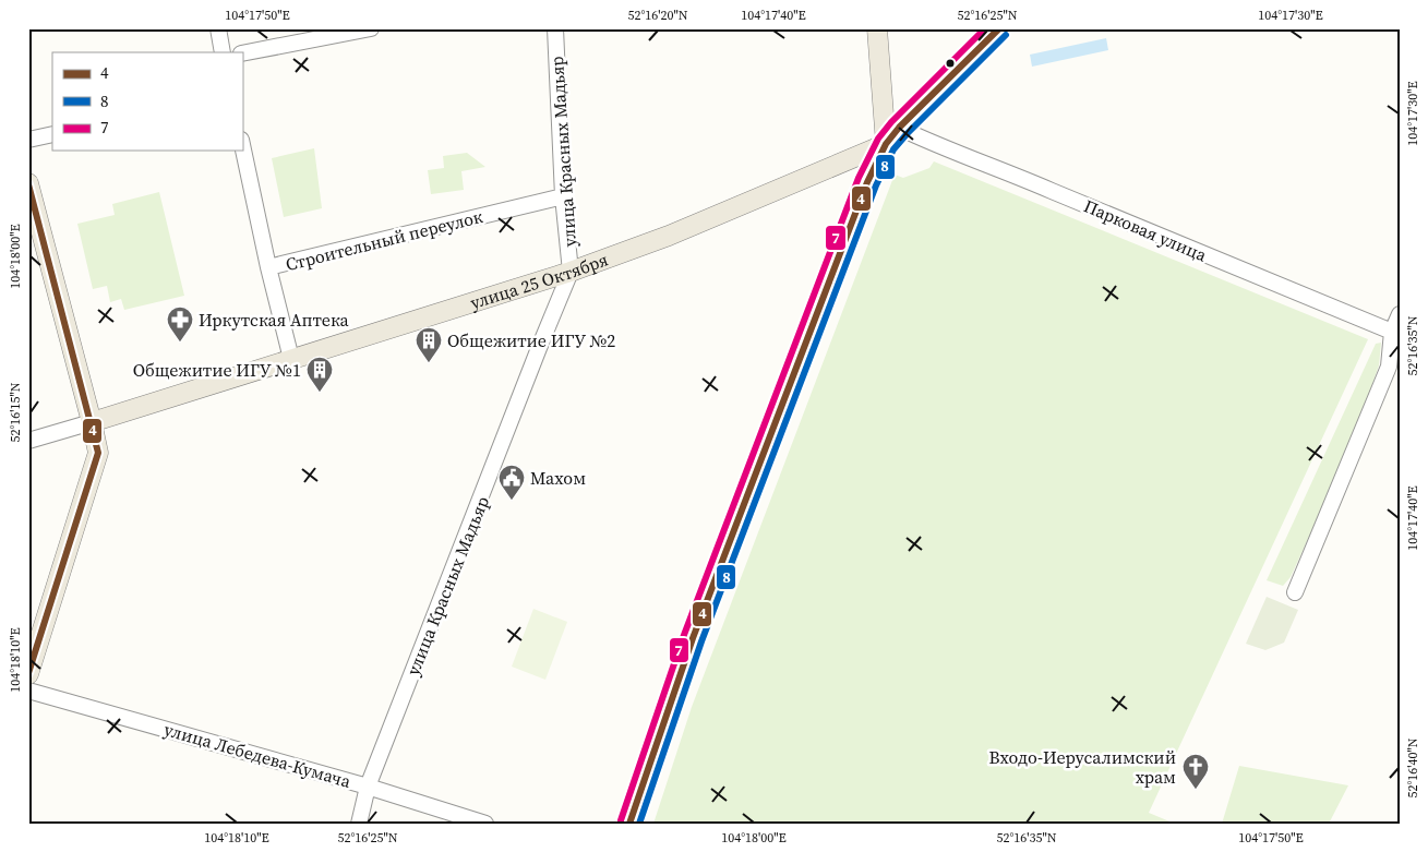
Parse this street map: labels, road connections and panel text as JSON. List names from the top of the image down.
{
  "streets": {
    "main road": ["улица 25 Октября"],
    "street": [
      "улица Красных Мадьяр",
      "Парковая улица",
      "Строительный переулок",
      "улица Лебедева-Кумача"
    ]
  },
  "crossings": [
    ["улица Красных Мадьяр", "Строительный переулок"],
    ["улица Красных Мадьяр", "улица 25 Октября"],
    ["улица Красных Мадьяр", "улица Лебедева-Кумача"],
    ["Парковая улица", "улица 25 Октября"]
  ],
  "places": {
    "pharmacy": ["Иркутская Аптека"],
    "building": ["Общежитие ИГУ №2", "Общежитие ИГУ №1"],
    "public building": ["Махом"],
    "church": ["Входо-Иерусалимский храм"]
  },
  "lines": ["transit line 4", "transit line 7", "transit line 8"],
  "legend": ["4", "8", "7"],
  "coordinates": [
    "104°17'50\"E",
    "52°16'20\"N",
    "104°17'40\"E",
    "52°16'25\"N",
    "104°17'30\"E",
    "104°18'00\"E",
    "52°16'35\"N",
    "52°16'15\"N",
    "104°18'10\"E",
    "52°16'40\"N"
  ]
}
